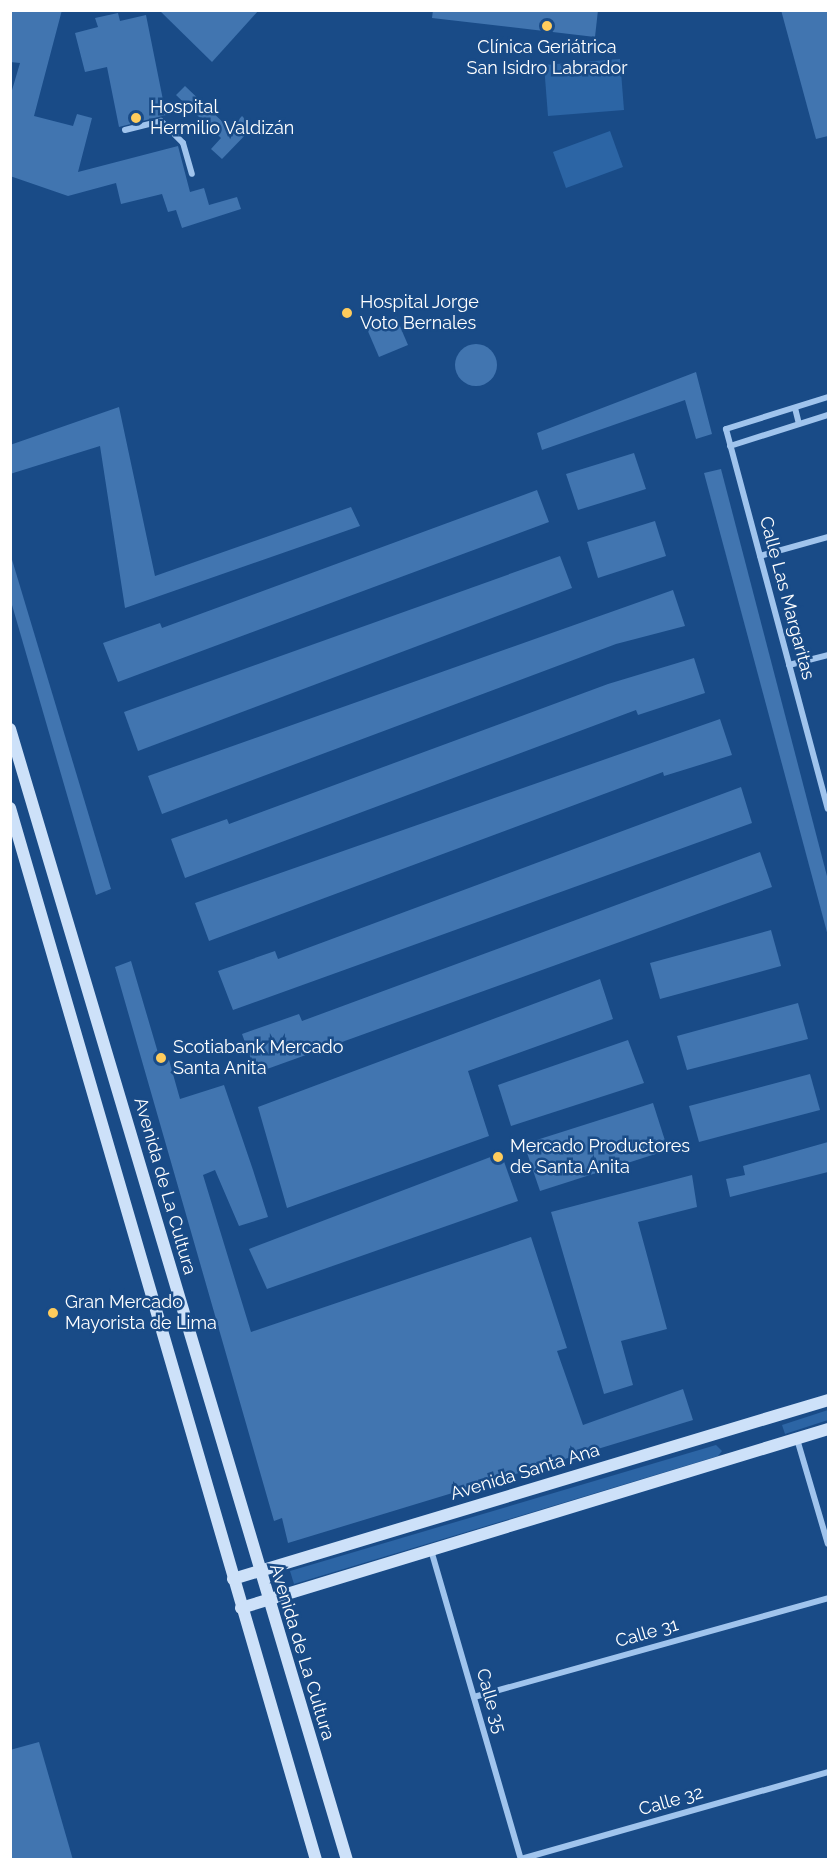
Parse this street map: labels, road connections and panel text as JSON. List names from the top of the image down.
{
  "streets": {
    "main road": ["Avenida de La Cultura", "Avenida Santa Ana"],
    "street": [
      "Calle Las Margaritas",
      "Calle 31",
      "Calle 35",
      "Calle 32"
    ]
  },
  "crossings": [
    ["Avenida de La Cultura", "Avenida Santa Ana"],
    ["Calle 31", "Calle 35"],
    ["Calle 35", "Calle 32"]
  ],
  "places": [
    "Clínica Geriátrica San Isidro Labrador",
    "Hospital Hermilio Valdizán",
    "Hospital Jorge Voto Bernales",
    "Scotiabank Mercado Santa Anita",
    "Mercado Productores de Santa Anita",
    "Gran Mercado Mayorista de Lima"
  ]
}
